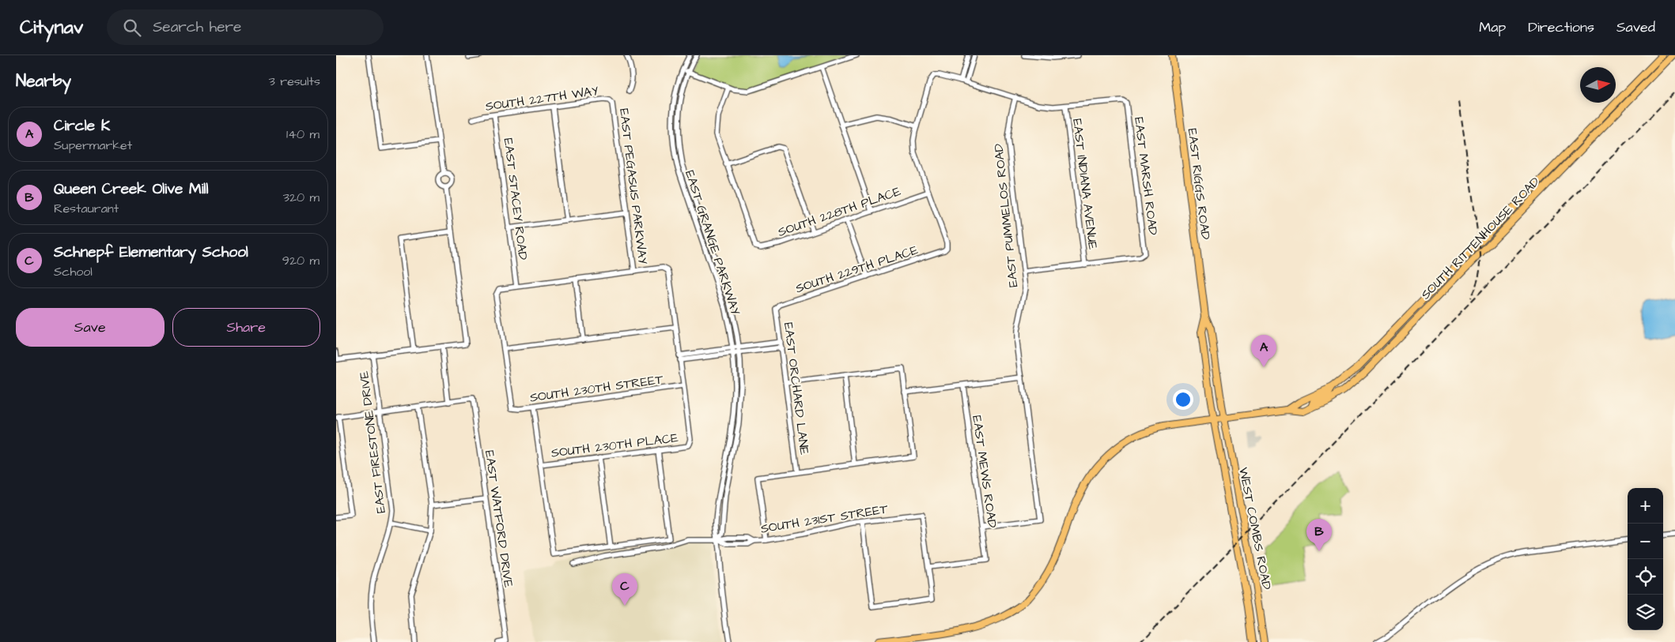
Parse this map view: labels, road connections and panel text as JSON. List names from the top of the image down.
{
  "streets": {
    "main road": ["EAST RIGGS ROAD", "SOUTH RITTENHOUSE ROAD", "WEST COMBS ROAD"],
    "street": [
      "SOUTH 227TH WAY",
      "EAST MARSH ROAD",
      "EAST INDIANA AVENUE",
      "EAST PEGASUS PARKWAY",
      "EAST STACEY ROAD",
      "SOUTH 228TH PLACE",
      "EAST PUMMELOS ROAD",
      "EAST GRANGE PARKWAY",
      "SOUTH 229TH PLACE",
      "SOUTH 230TH STREET",
      "EAST ORCHARD LANE",
      "EAST FIRESTONE DRIVE",
      "SOUTH 230TH PLACE",
      "EAST MEWS ROAD",
      "SOUTH 231ST STREET",
      "EAST WATFORD DRIVE"
    ]
  },
  "crossings": [
    ["SOUTH 227TH WAY", "EAST PEGASUS PARKWAY"],
    ["SOUTH 227TH WAY", "EAST STACEY ROAD"],
    ["EAST MARSH ROAD", "EAST INDIANA AVENUE"],
    ["EAST RIGGS ROAD", "SOUTH RITTENHOUSE ROAD"],
    ["EAST RIGGS ROAD", "WEST COMBS ROAD"],
    ["SOUTH 228TH PLACE", "SOUTH 229TH PLACE"],
    ["EAST PUMMELOS ROAD", "EAST MEWS ROAD"],
    ["SOUTH RITTENHOUSE ROAD", "WEST COMBS ROAD"],
    ["EAST GRANGE PARKWAY", "SOUTH 231ST STREET"],
    ["SOUTH 229TH PLACE", "EAST ORCHARD LANE"],
    ["SOUTH 230TH STREET", "SOUTH 230TH PLACE"],
    ["EAST MEWS ROAD", "SOUTH 231ST STREET"]
  ],
  "north": "right",
  "page": {
    "header": "Citynav",
    "search": "Search here",
    "nav": ["Map", "Directions", "Saved"],
    "heading": ["Nearby", "3 results"],
    "list": [
      {
        "mark": "A",
        "name": "Circle K",
        "note": "Supermarket",
        "value": "140 m"
      },
      {
        "mark": "B",
        "name": "Queen Creek Olive Mill",
        "note": "Restaurant",
        "value": "320 m"
      },
      {
        "mark": "C",
        "name": "Schnepf Elementary School",
        "note": "School",
        "value": "920 m"
      }
    ],
    "buttons": ["Save", "Share"],
    "pins": ["A", "B", "C"],
    "map_buttons": ["+", "−"]
  }
}
